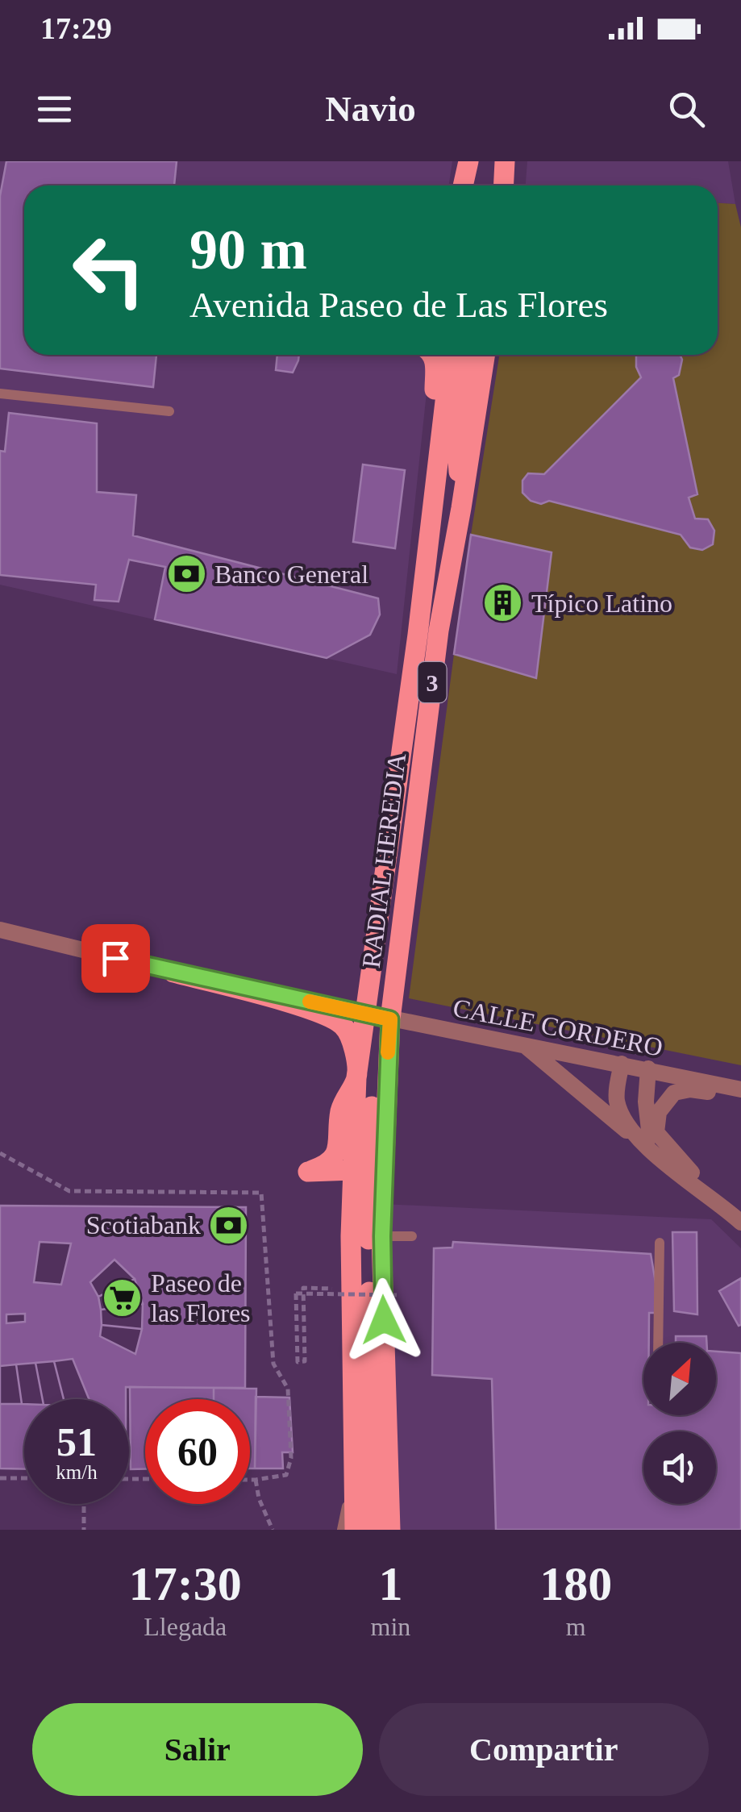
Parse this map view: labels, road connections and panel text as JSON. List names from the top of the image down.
{
  "streets": {
    "main road": ["3", "RADIAL HEREDIA"],
    "street": ["CALLE CORDERO"]
  },
  "crossings": [
    ["RADIAL HEREDIA", "CALLE CORDERO"]
  ],
  "places": {
    "bank": ["Banco General", "Scotiabank"],
    "building": ["Típico Latino"],
    "supermarket": ["Paseo de las Flores"]
  },
  "north": "top right",
  "page": {
    "status": "17:29",
    "header": "Navio",
    "turn": ["90 m", "Avenida Paseo de Las Flores"],
    "speed": "51 km/h",
    "limit": "60",
    "eta": [
      "17:30",
      "Llegada",
      "1",
      "min",
      "180",
      "m"
    ],
    "buttons": ["Salir", "Compartir"]
  }
}
